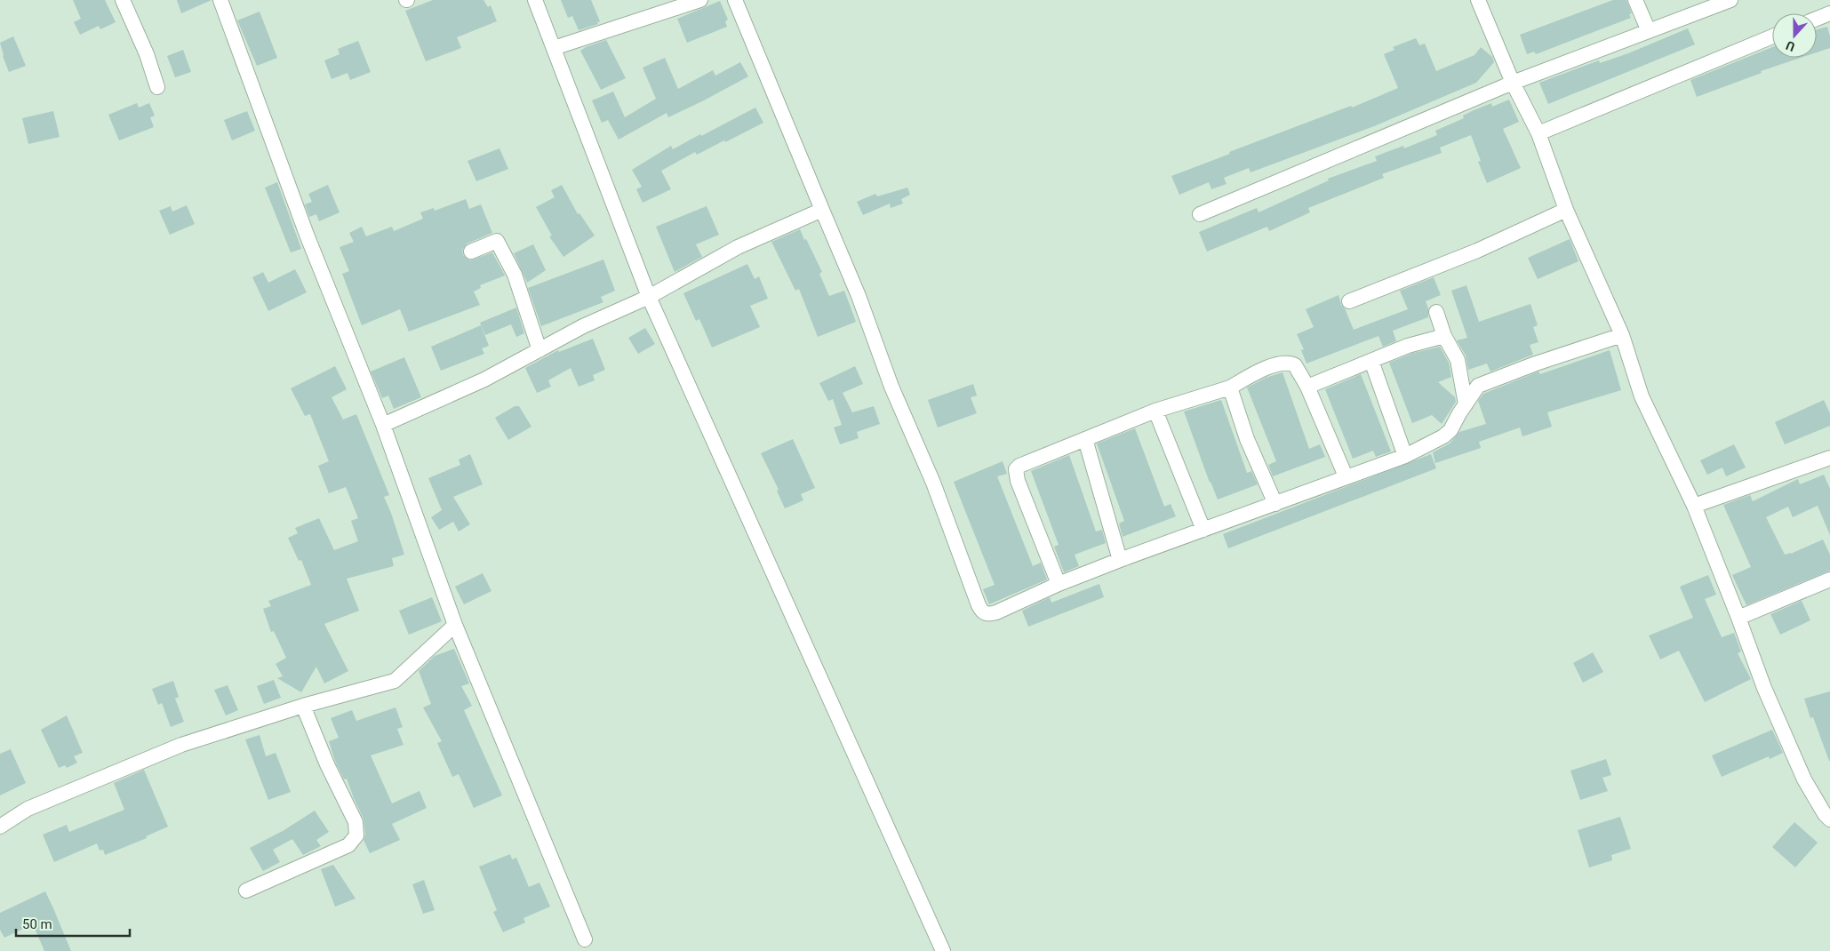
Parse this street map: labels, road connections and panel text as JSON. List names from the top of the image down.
{
  "scale_bar": "50 m",
  "north": "bottom"
}
